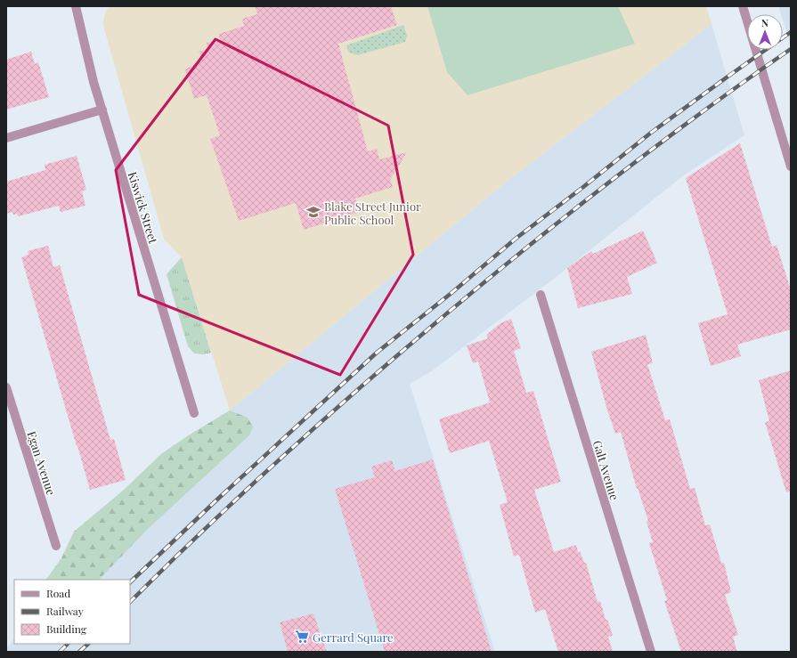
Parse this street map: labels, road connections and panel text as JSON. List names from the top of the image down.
{
  "streets": {
    "street": ["Kiswick Street", "Egan Avenue", "Galt Avenue"]
  },
  "places": {
    "school or university": ["Blake Street Junior Public School"],
    "supermarket": ["Gerrard Square"]
  },
  "legend": ["Road", "Railway", "Building"],
  "north": "top"
}
